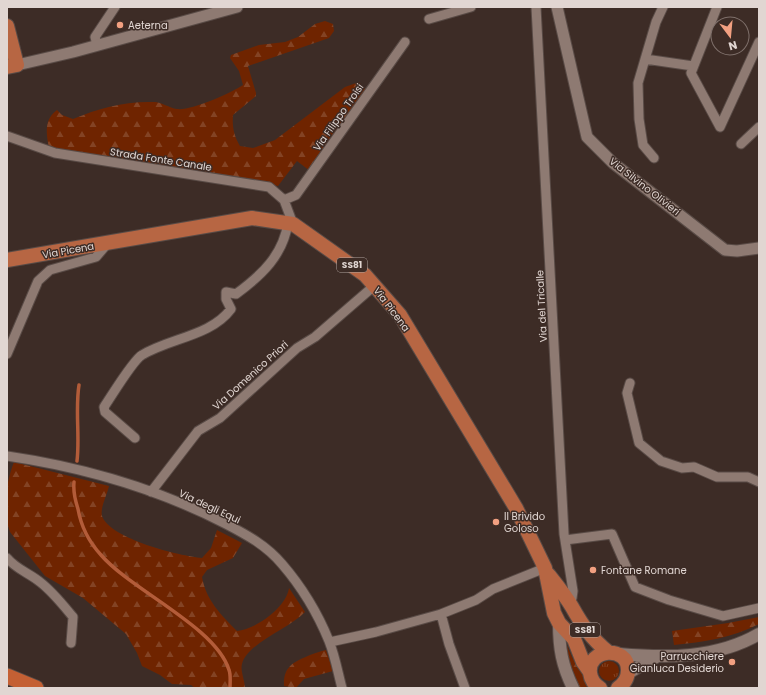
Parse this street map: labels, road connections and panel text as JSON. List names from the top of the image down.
{
  "streets": {
    "main road": ["Via Picena", "SS81"],
    "street": [
      "Via Filippo Troisi",
      "Strada Fonte Canale",
      "Via Silvino Olivieri",
      "Via del Tricalle",
      "Via Domenico Priori",
      "Via degli Equi"
    ]
  },
  "crossings": [
    ["Via Filippo Troisi", "Strada Fonte Canale"],
    ["Strada Fonte Canale", "Via Picena"],
    ["Via Picena", "SS81"],
    ["Via Picena", "Via del Tricalle"],
    ["Via Picena", "Via Domenico Priori"],
    ["Via Domenico Priori", "Via degli Equi"]
  ],
  "places": [
    "Aeterna",
    "Il Brivido Goloso",
    "Fontane Romane",
    "Parrucchiere Gianluca Desiderio"
  ],
  "north": "bottom"
}
